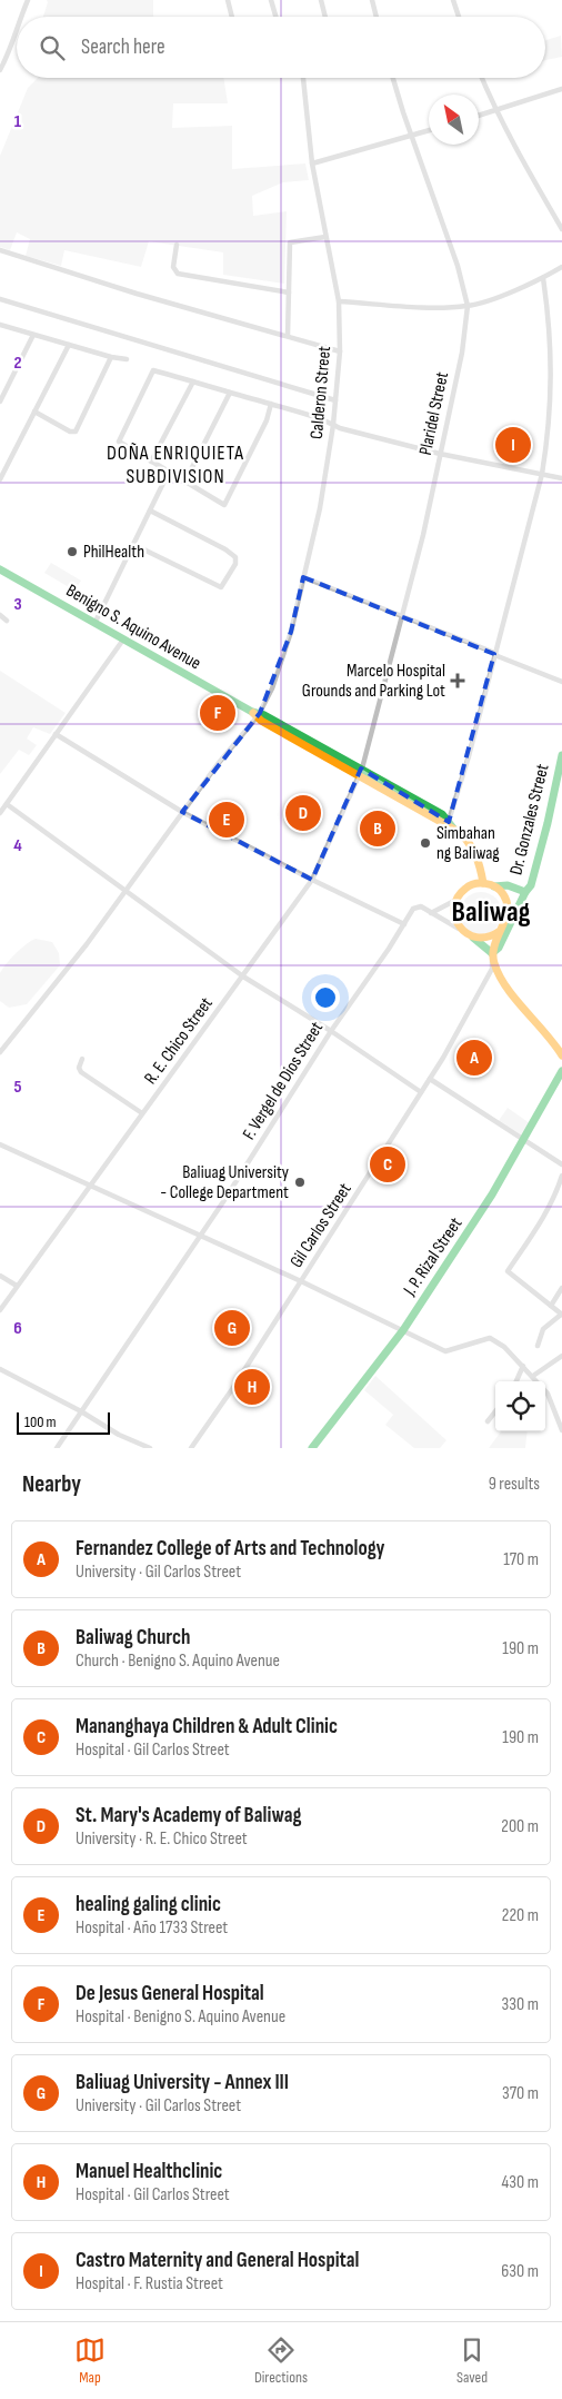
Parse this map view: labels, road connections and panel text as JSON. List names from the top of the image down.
{
  "streets": {
    "main road": ["Benigno S. Aquino Avenue", "Dr. Gonzales Street", "J. P. Rizal Street"],
    "street": [
      "Calderon Street",
      "Plaridel Street",
      "R. E. Chico Street",
      "F. Vergel de Dios Street",
      "Gil Carlos Street"
    ]
  },
  "crossings": [
    ["Calderon Street", "Benigno S. Aquino Avenue"],
    ["Plaridel Street", "Benigno S. Aquino Avenue"],
    ["Plaridel Street", "R. E. Chico Street"],
    ["Benigno S. Aquino Avenue", "R. E. Chico Street"],
    ["Dr. Gonzales Street", "Gil Carlos Street"]
  ],
  "districts": ["DOÑA ENRIQUIETA SUBDIVISION", "Baliwag"],
  "places": {
    "other": ["PhilHealth", "Simbahan ng Baliwag", "Baliuag University - College Department"],
    "health": ["Marcelo Hospital Grounds and Parking Lot"]
  },
  "scale_bar": "100 m",
  "north": "top left",
  "page": {
    "search": "Search here",
    "pins": [
      "I",
      "F",
      "D",
      "E",
      "B",
      "A",
      "C",
      "G",
      "H"
    ],
    "scale": "100 m",
    "heading": ["Nearby", "9 results"],
    "list": [
      {
        "mark": "A",
        "name": "Fernandez College of Arts and Technology",
        "note": "University · Gil Carlos Street",
        "value": "170 m"
      },
      {
        "mark": "B",
        "name": "Baliwag Church",
        "note": "Church · Benigno S. Aquino Avenue",
        "value": "190 m"
      },
      {
        "mark": "C",
        "name": "Mananghaya Children & Adult Clinic",
        "note": "Hospital · Gil Carlos Street",
        "value": "190 m"
      },
      {
        "mark": "D",
        "name": "St. Mary's Academy of Baliwag",
        "note": "University · R. E. Chico Street",
        "value": "200 m"
      },
      {
        "mark": "E",
        "name": "healing galing clinic",
        "note": "Hospital · Año 1733 Street",
        "value": "220 m"
      },
      {
        "mark": "F",
        "name": "De Jesus General Hospital",
        "note": "Hospital · Benigno S. Aquino Avenue",
        "value": "330 m"
      },
      {
        "mark": "G",
        "name": "Baliuag University - Annex III",
        "note": "University · Gil Carlos Street",
        "value": "370 m"
      },
      {
        "mark": "H",
        "name": "Manuel Healthclinic",
        "note": "Hospital · Gil Carlos Street",
        "value": "430 m"
      },
      {
        "mark": "I",
        "name": "Castro Maternity and General Hospital",
        "note": "Hospital · F. Rustia Street",
        "value": "630 m"
      }
    ],
    "nav": ["Map", "Directions", "Saved"]
  },
  "grid": {
    "rows": [
      "1",
      "2",
      "3",
      "4",
      "5",
      "6"
    ]
  }
}
